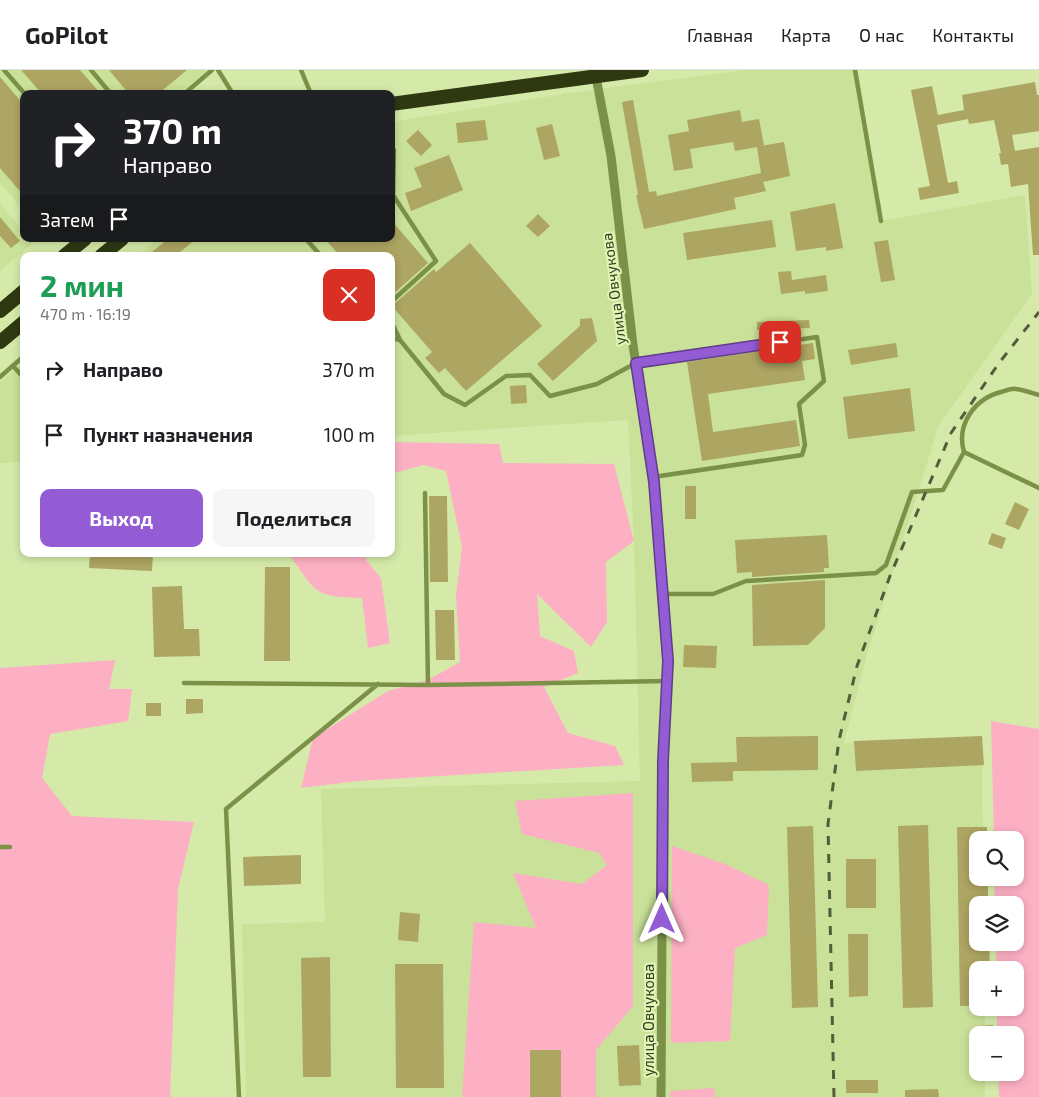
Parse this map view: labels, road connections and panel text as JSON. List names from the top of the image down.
{
  "streets": {
    "street": ["улица Овчукова"]
  },
  "page": {
    "header": "GoPilot",
    "nav": [
      "Главная",
      "Карта",
      "О нас",
      "Контакты"
    ],
    "turn": ["370 m", "Направо"],
    "then": "Затем",
    "heading": ["2 мин", "470 m · 16:19"],
    "list": [
      {
        "name": "Направо",
        "value": "370 m"
      },
      {
        "name": "Пункт назначения",
        "value": "100 m"
      }
    ],
    "buttons": ["Выход", "Поделиться"],
    "map_buttons": ["+", "−"]
  }
}
